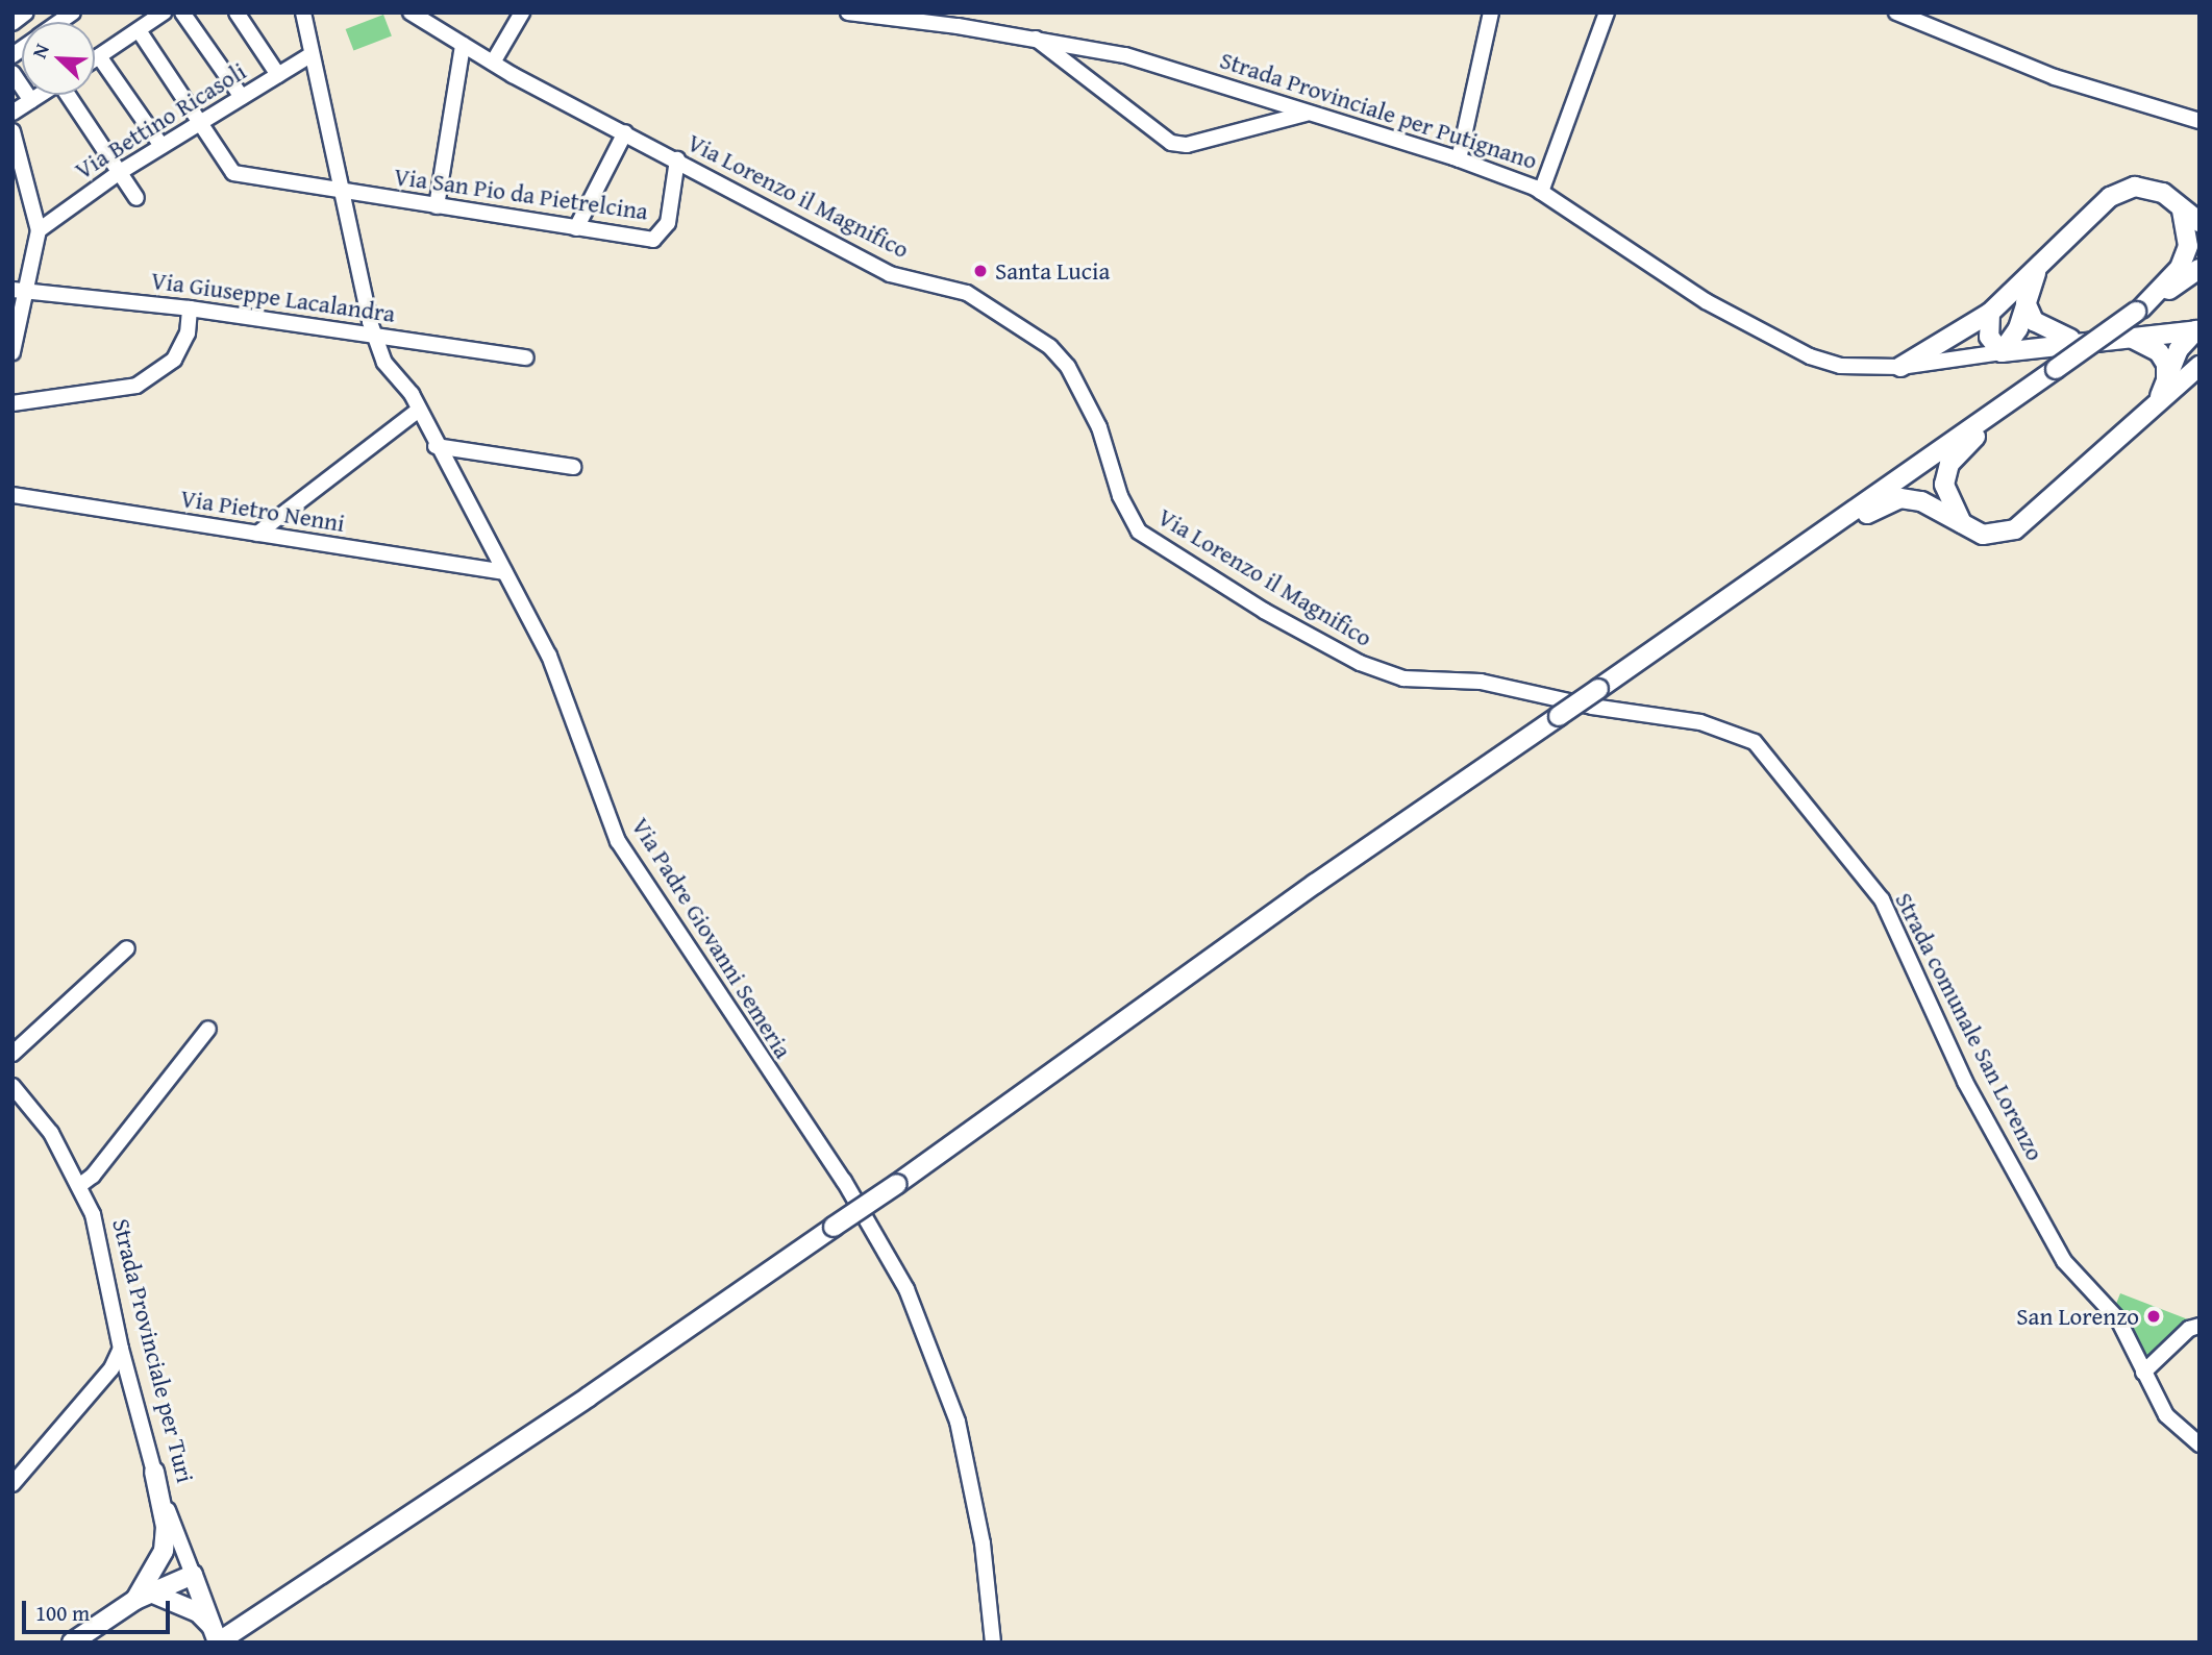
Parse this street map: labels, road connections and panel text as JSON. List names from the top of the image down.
{
  "streets": {
    "main road": ["Strada Provinciale per Putignano", "Strada Provinciale per Turi"],
    "street": [
      "Via Bettino Ricasoli",
      "Via San Pio da Pietrelcina",
      "Via Lorenzo il Magnifico",
      "Via Giuseppe Lacalandra",
      "Via Pietro Nenni",
      "Via Padre Giovanni Semeria",
      "Strada comunale San Lorenzo"
    ]
  },
  "crossings": [
    ["Via Bettino Ricasoli", "Via San Pio da Pietrelcina"],
    ["Via Bettino Ricasoli", "Via Padre Giovanni Semeria"],
    ["Via San Pio da Pietrelcina", "Via Lorenzo il Magnifico"],
    ["Via San Pio da Pietrelcina", "Via Padre Giovanni Semeria"],
    ["Via Lorenzo il Magnifico", "Strada comunale San Lorenzo"],
    ["Via Giuseppe Lacalandra", "Via Padre Giovanni Semeria"],
    ["Via Pietro Nenni", "Via Padre Giovanni Semeria"]
  ],
  "places": ["Santa Lucia", "San Lorenzo"],
  "scale_bar": "100 m",
  "north": "top left"
}
